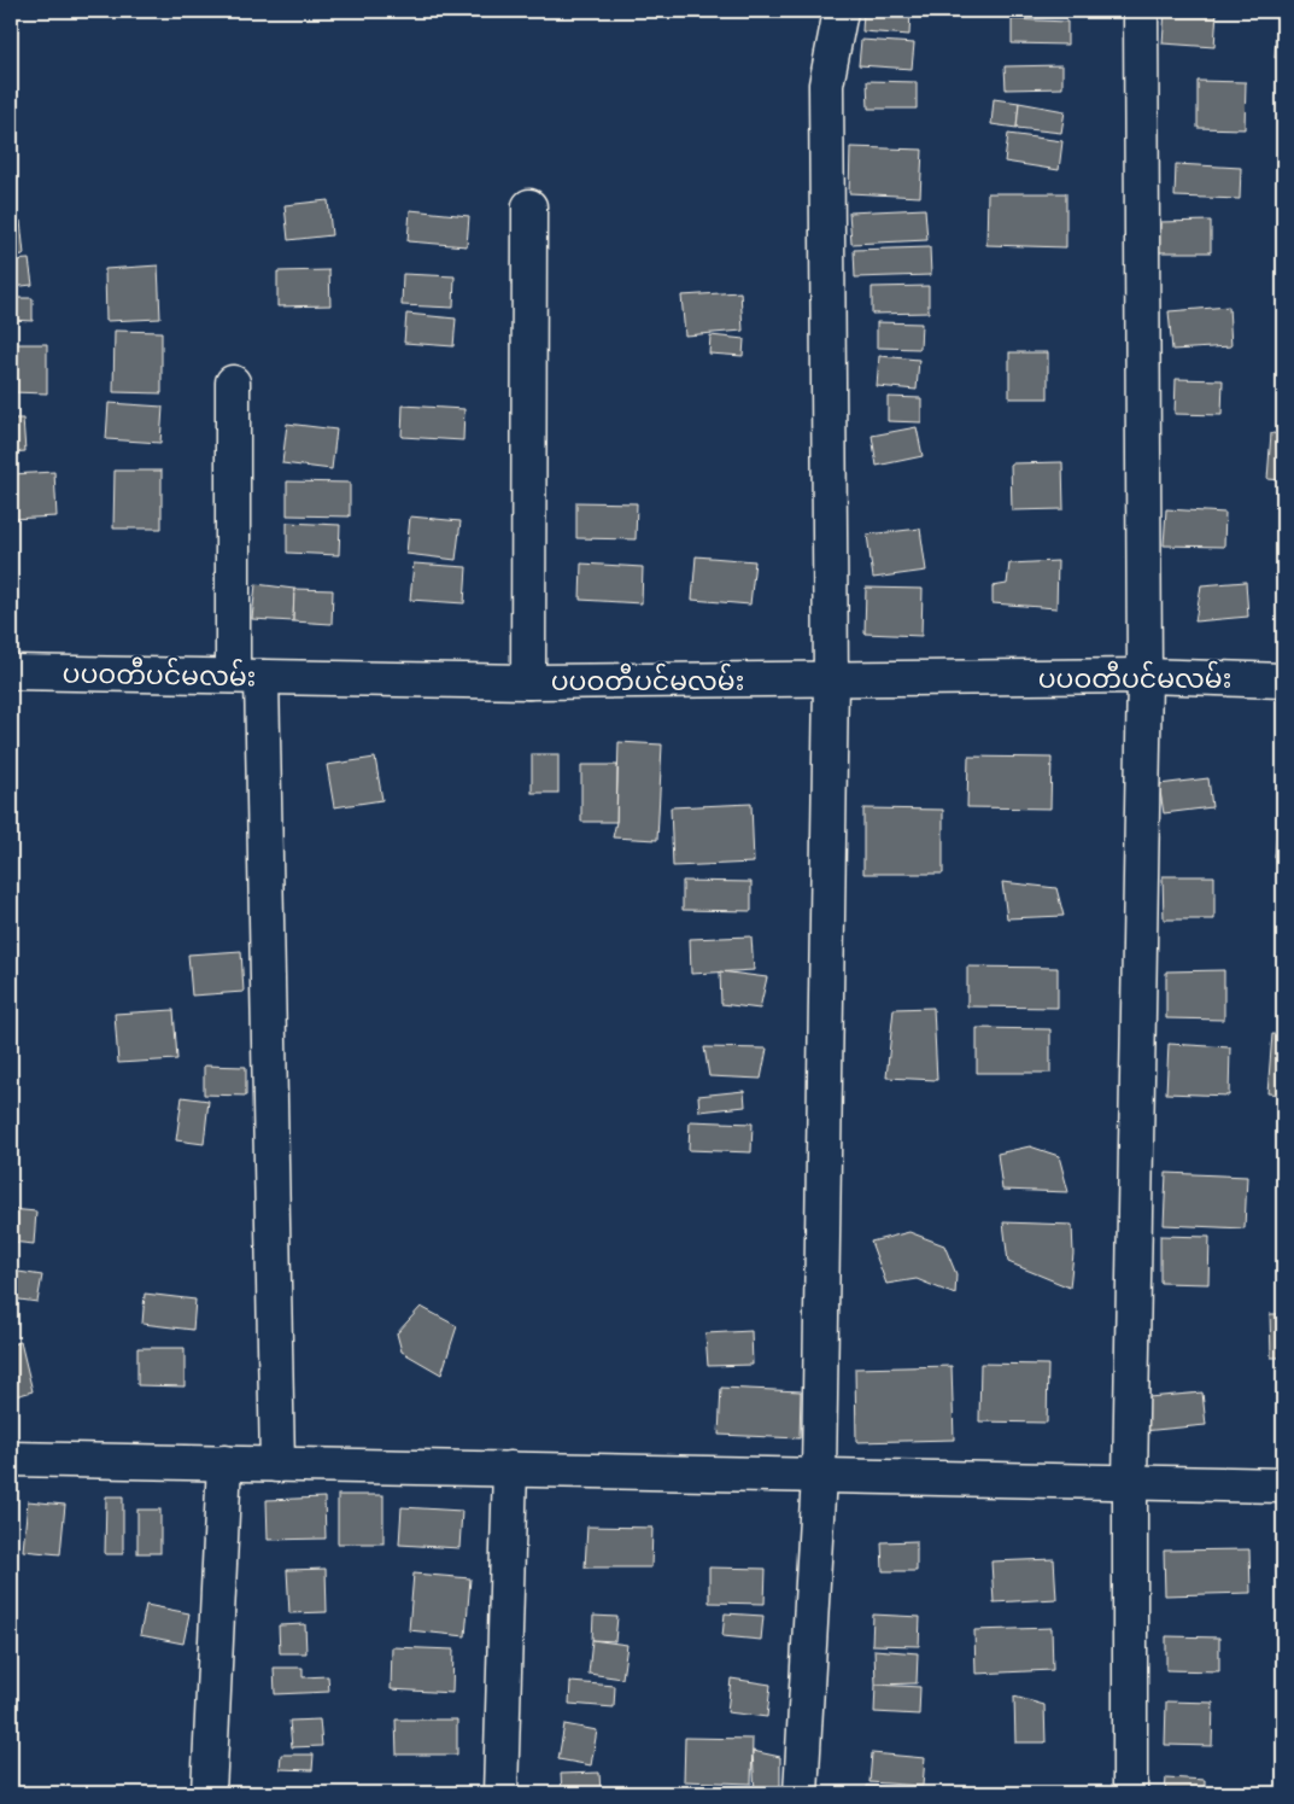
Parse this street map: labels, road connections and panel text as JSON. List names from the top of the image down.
{
  "streets": {
    "street": ["ပပဝတီပင်မလမ်း"]
  }
}
